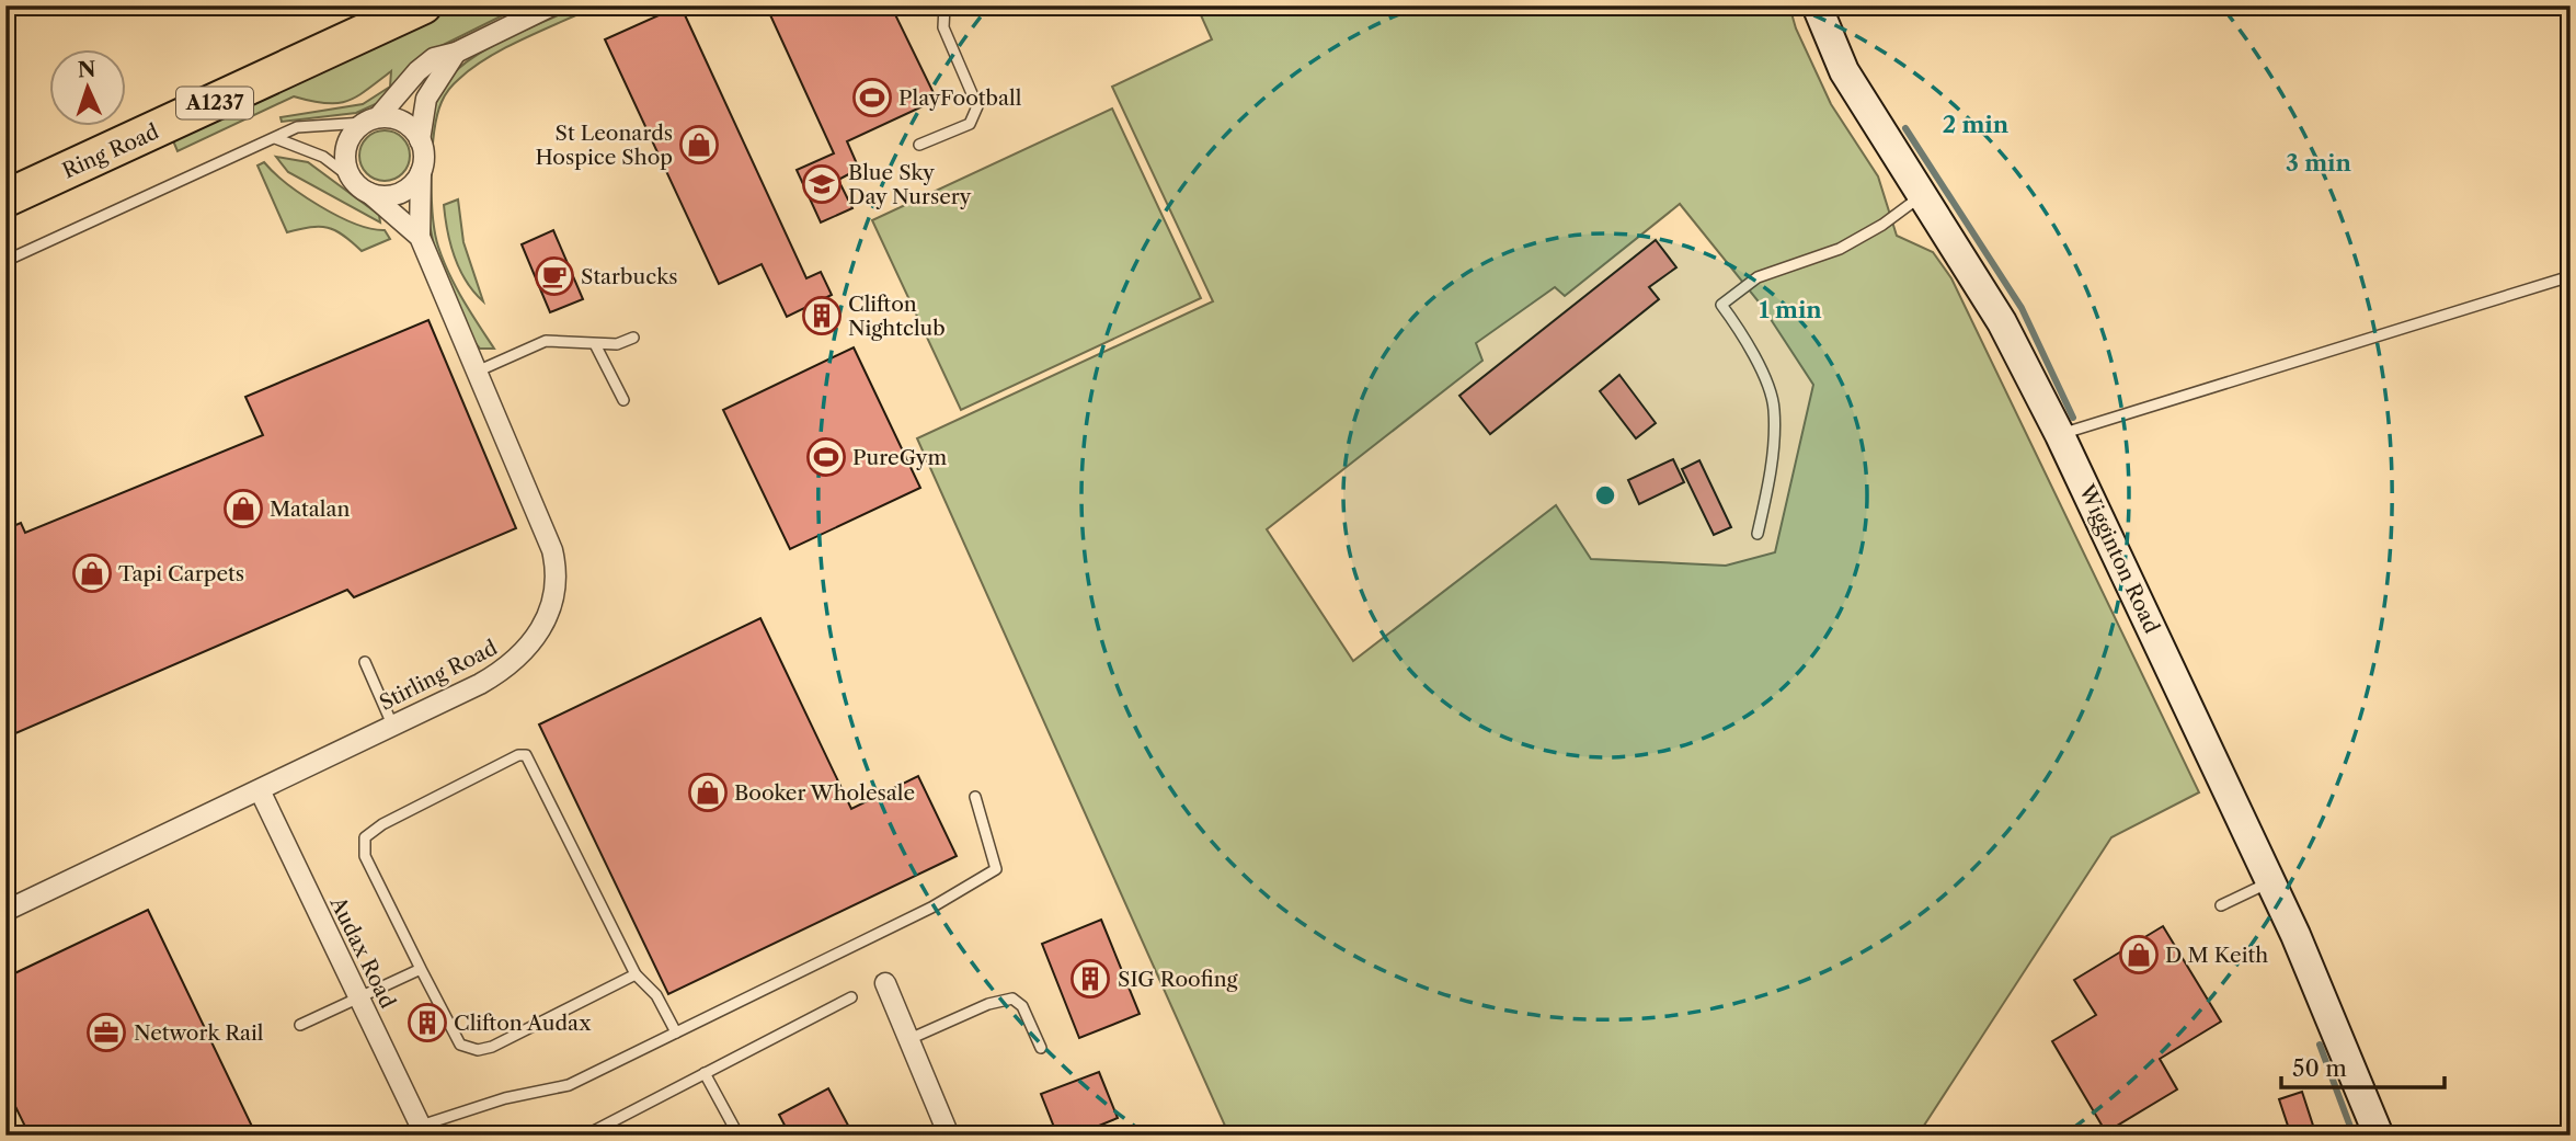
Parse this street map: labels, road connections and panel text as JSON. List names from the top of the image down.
{
  "streets": {
    "highway": ["A1237", "Ring Road"],
    "main road": ["Wigginton Road"],
    "street": ["Stirling Road", "Audax Road"]
  },
  "crossings": [
    ["Stirling Road", "Audax Road"]
  ],
  "places": {
    "sports": ["PlayFootball", "PureGym"],
    "shop": [
      "St Leonards Hospice Shop",
      "Matalan",
      "Tapi Carpets",
      "Booker Wholesale",
      "D M Keith"
    ],
    "school or university": ["Blue Sky Day Nursery"],
    "cafe": ["Starbucks"],
    "building": ["Clifton Nightclub", "SIG Roofing", "Clifton Audax"],
    "office": ["Network Rail"]
  },
  "scale_bar": "50 m",
  "north": "top",
  "rings": ["2 min", "3 min", "1 min"]
}
